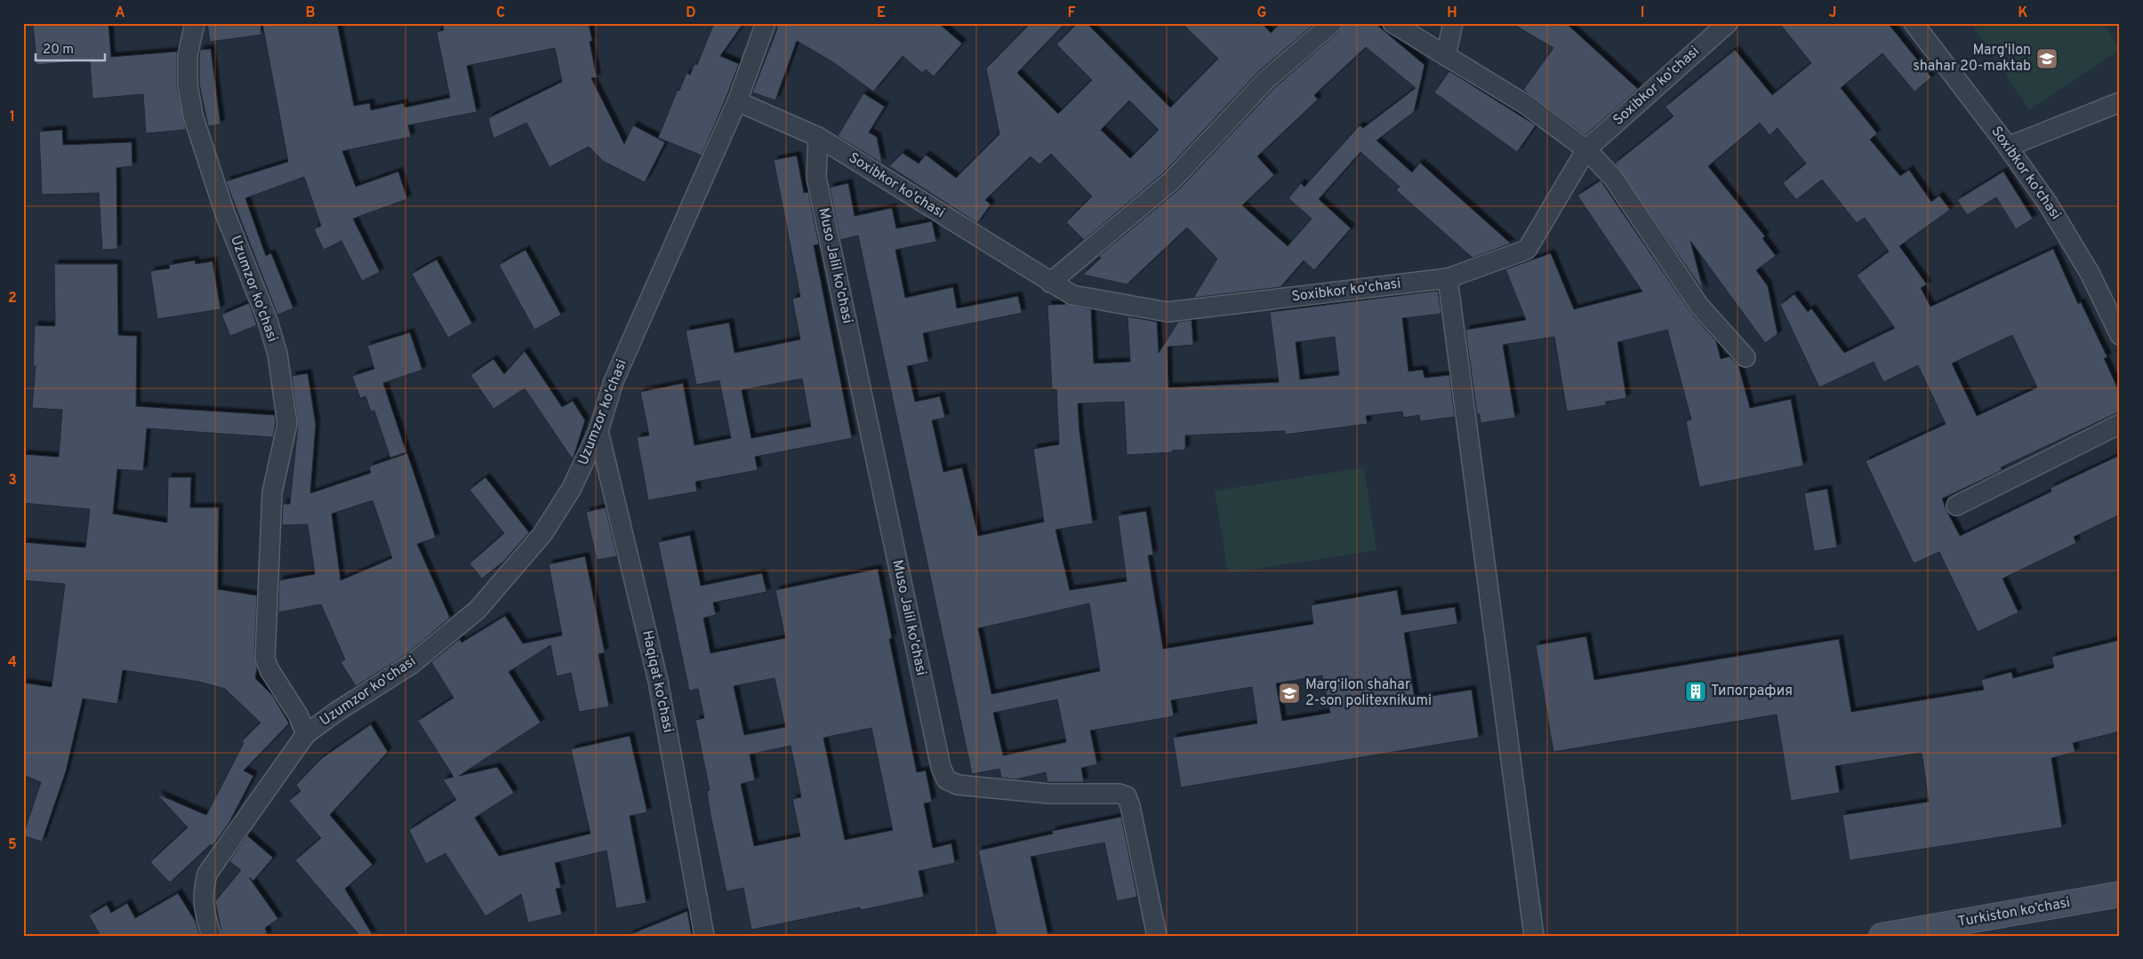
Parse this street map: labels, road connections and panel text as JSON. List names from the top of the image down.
{
  "streets": {
    "main road": ["Turkiston ko’chasi"],
    "street": [
      "Soxibkor ko'chasi",
      "Muso Jalil ko'chasi",
      "Uzumzor ko'chasi",
      "Haqiqat ko'chasi"
    ]
  },
  "crossings": [
    ["Soxibkor ko'chasi", "Muso Jalil ko'chasi"],
    ["Soxibkor ko'chasi", "Uzumzor ko'chasi"],
    ["Uzumzor ko'chasi", "Haqiqat ko'chasi"]
  ],
  "places": {
    "school or university": ["Marg'ilon shahar 20-maktab", "Margʻilon shahar 2-son politexnikumi"],
    "building": ["Типография"]
  },
  "scale_bar": "20 m",
  "grid": {
    "columns": [
      "A",
      "B",
      "C",
      "D",
      "E",
      "F",
      "G",
      "H",
      "I",
      "J",
      "K"
    ],
    "rows": [
      "1",
      "2",
      "3",
      "4",
      "5"
    ]
  }
}
